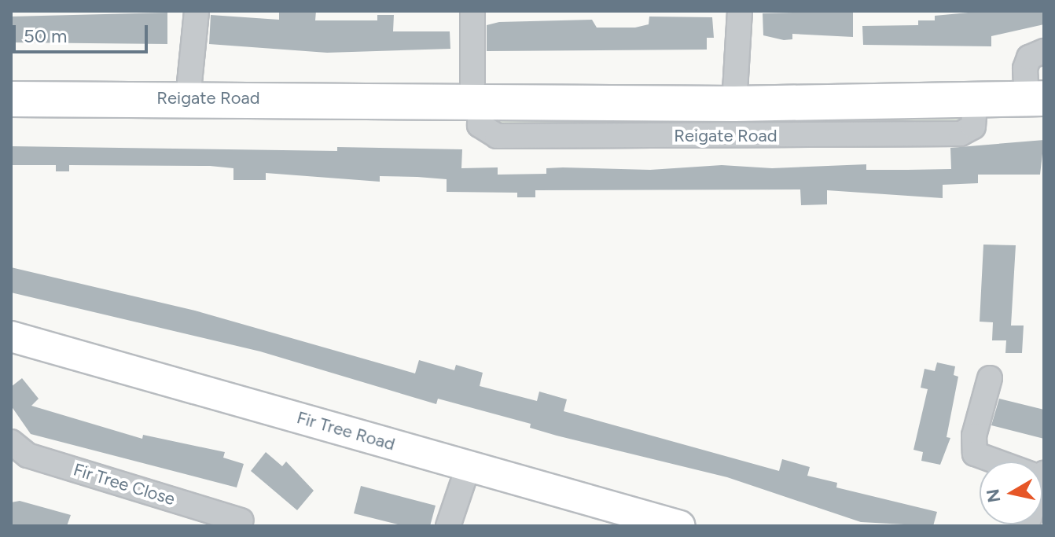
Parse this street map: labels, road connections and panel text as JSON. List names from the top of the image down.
{
  "streets": {
    "highway": ["Reigate Road"],
    "main road": ["Fir Tree Road"],
    "street": ["Fir Tree Close"]
  },
  "scale_bar": "50 m",
  "north": "left"
}
